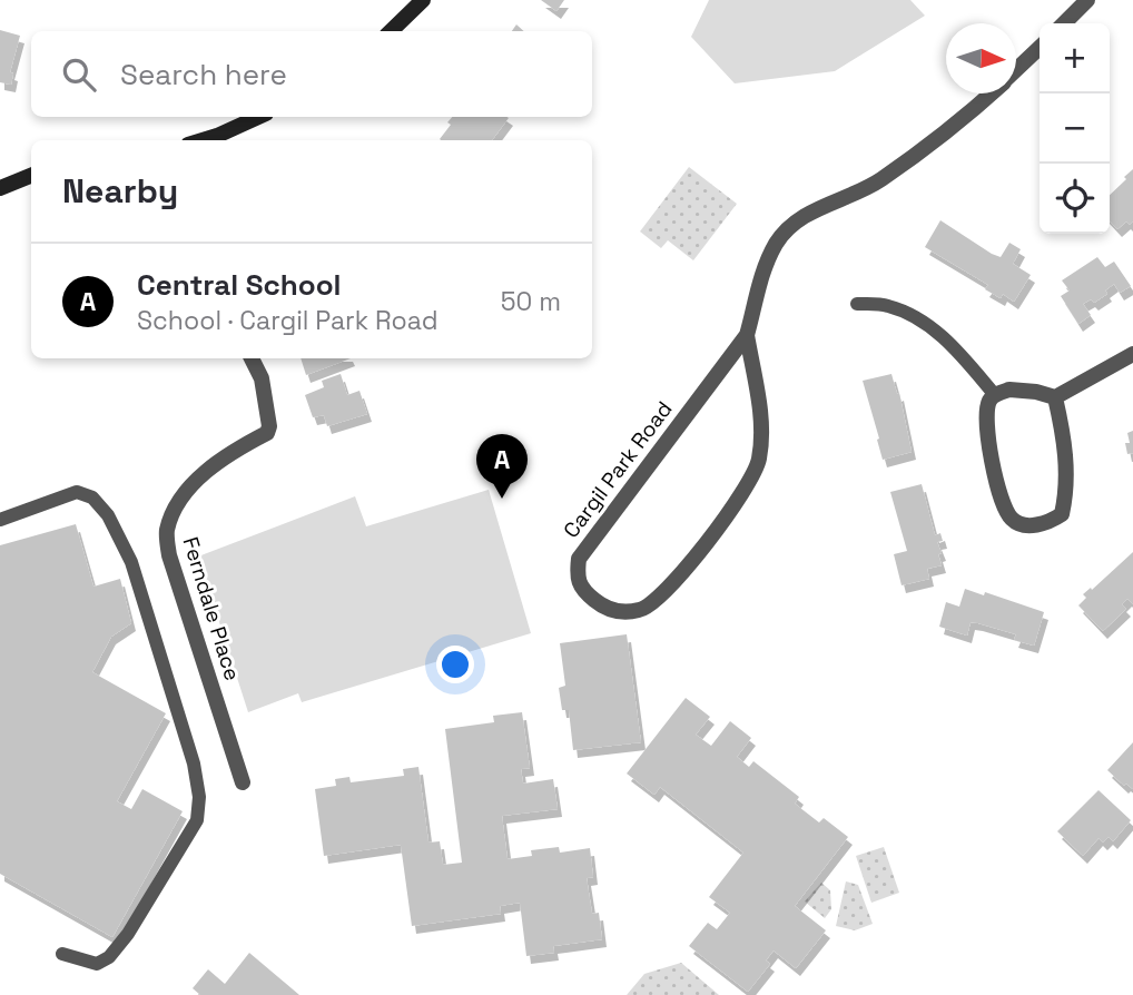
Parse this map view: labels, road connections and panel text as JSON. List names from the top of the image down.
{
  "streets": {
    "street": ["Cargil Park Road", "Ferndale Place"]
  },
  "north": "right",
  "page": {
    "map_buttons": ["+", "−"],
    "search": "Search here",
    "heading": "Nearby",
    "list": [
      {
        "mark": "A",
        "name": "Central School",
        "note": "School · Cargil Park Road",
        "value": "50 m"
      }
    ],
    "pins": "A"
  }
}
